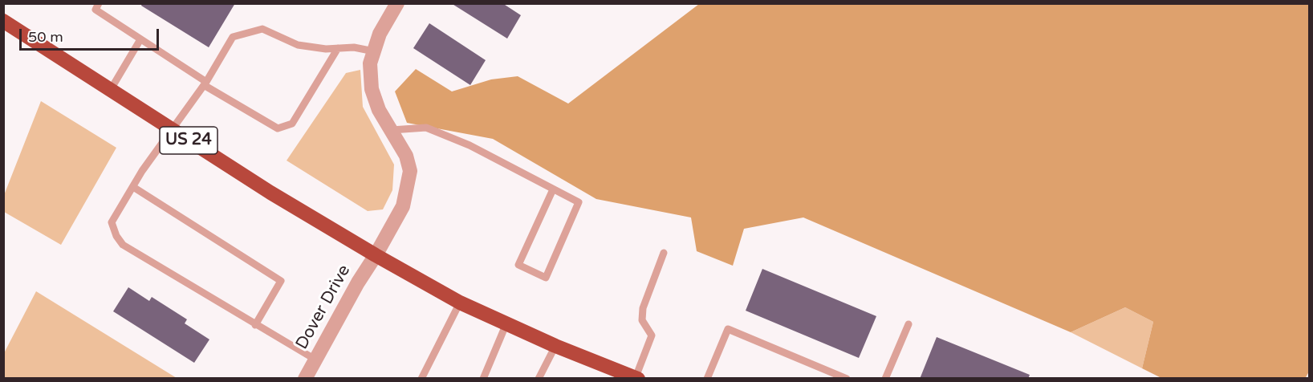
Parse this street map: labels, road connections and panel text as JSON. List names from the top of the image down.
{
  "streets": {
    "highway": ["US 24"],
    "street": ["Dover Drive"]
  },
  "crossings": [
    ["US 24", "Dover Drive"]
  ],
  "scale_bar": "50 m"
}
